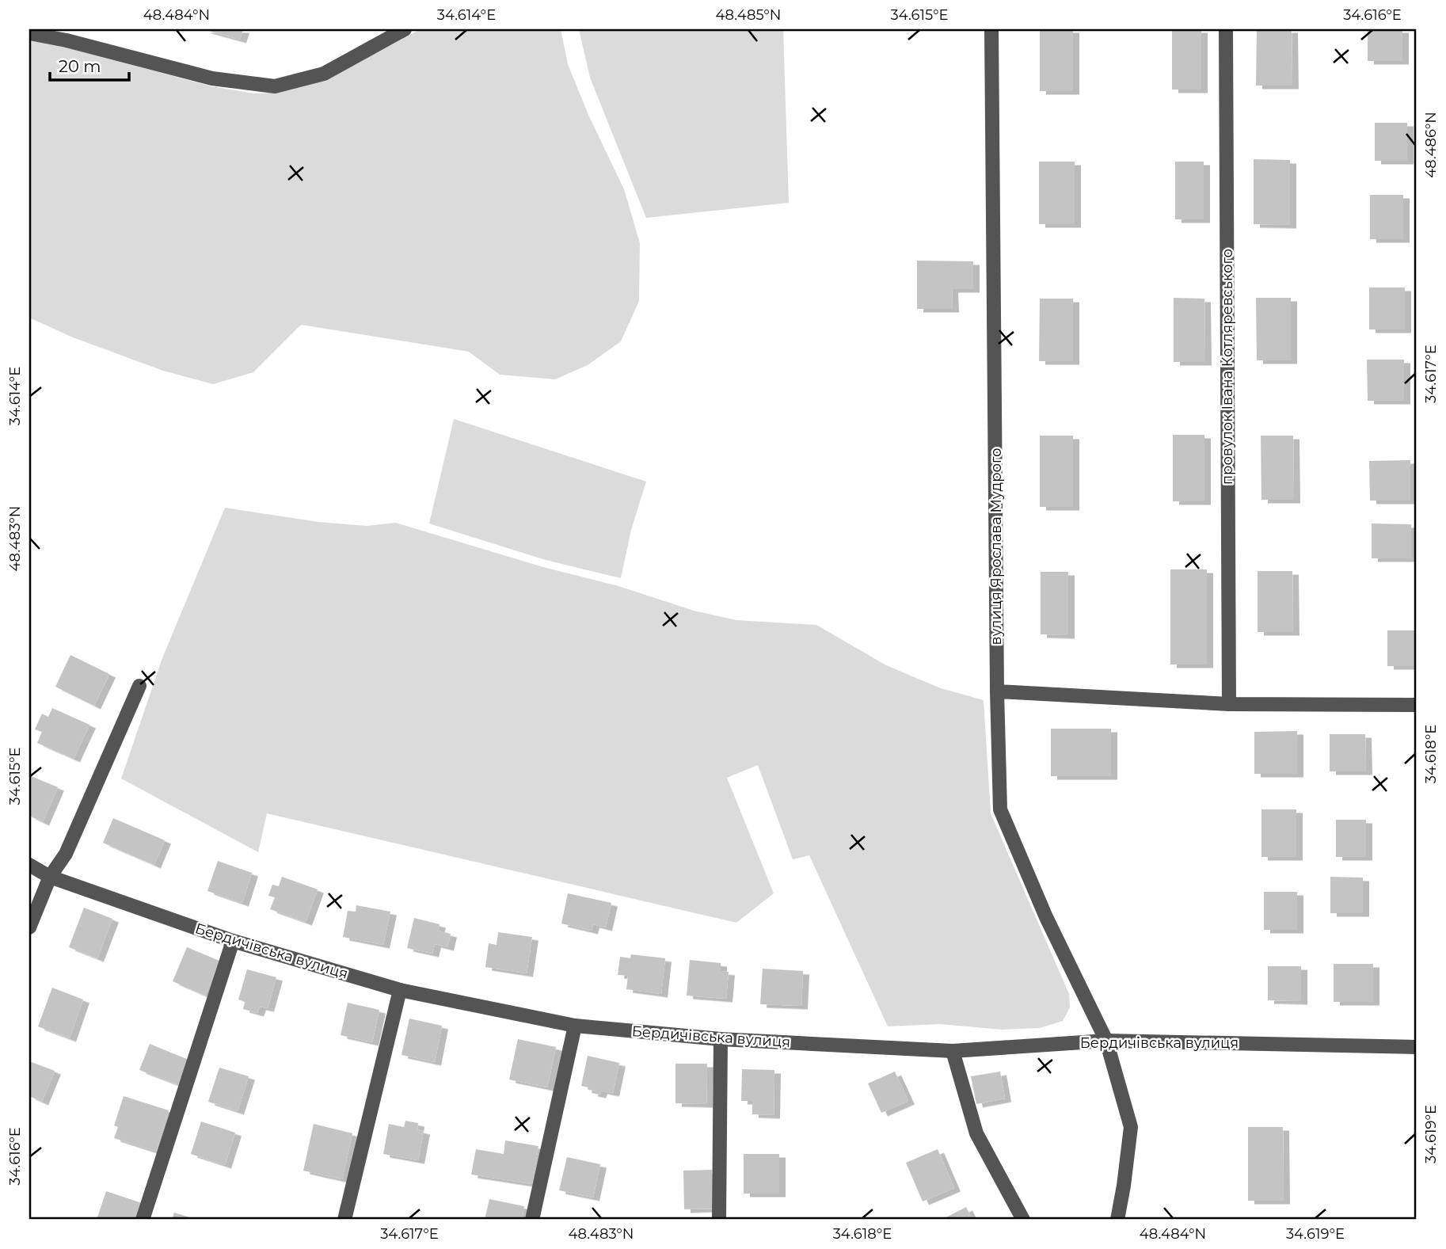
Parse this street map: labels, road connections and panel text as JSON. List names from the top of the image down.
{
  "streets": {
    "street": ["провулок Івана Котляревського", "вулиця Ярослава Мудрого", "Бердичівська вулиця"]
  },
  "crossings": [
    ["вулиця Ярослава Мудрого", "Бердичівська вулиця"]
  ],
  "scale_bar": "20 m",
  "coordinates": [
    "48.484°N",
    "34.614°E",
    "48.485°N",
    "34.615°E",
    "34.616°E",
    "48.486°N",
    "34.617°E",
    "48.483°N",
    "34.618°E",
    "34.619°E"
  ]
}
